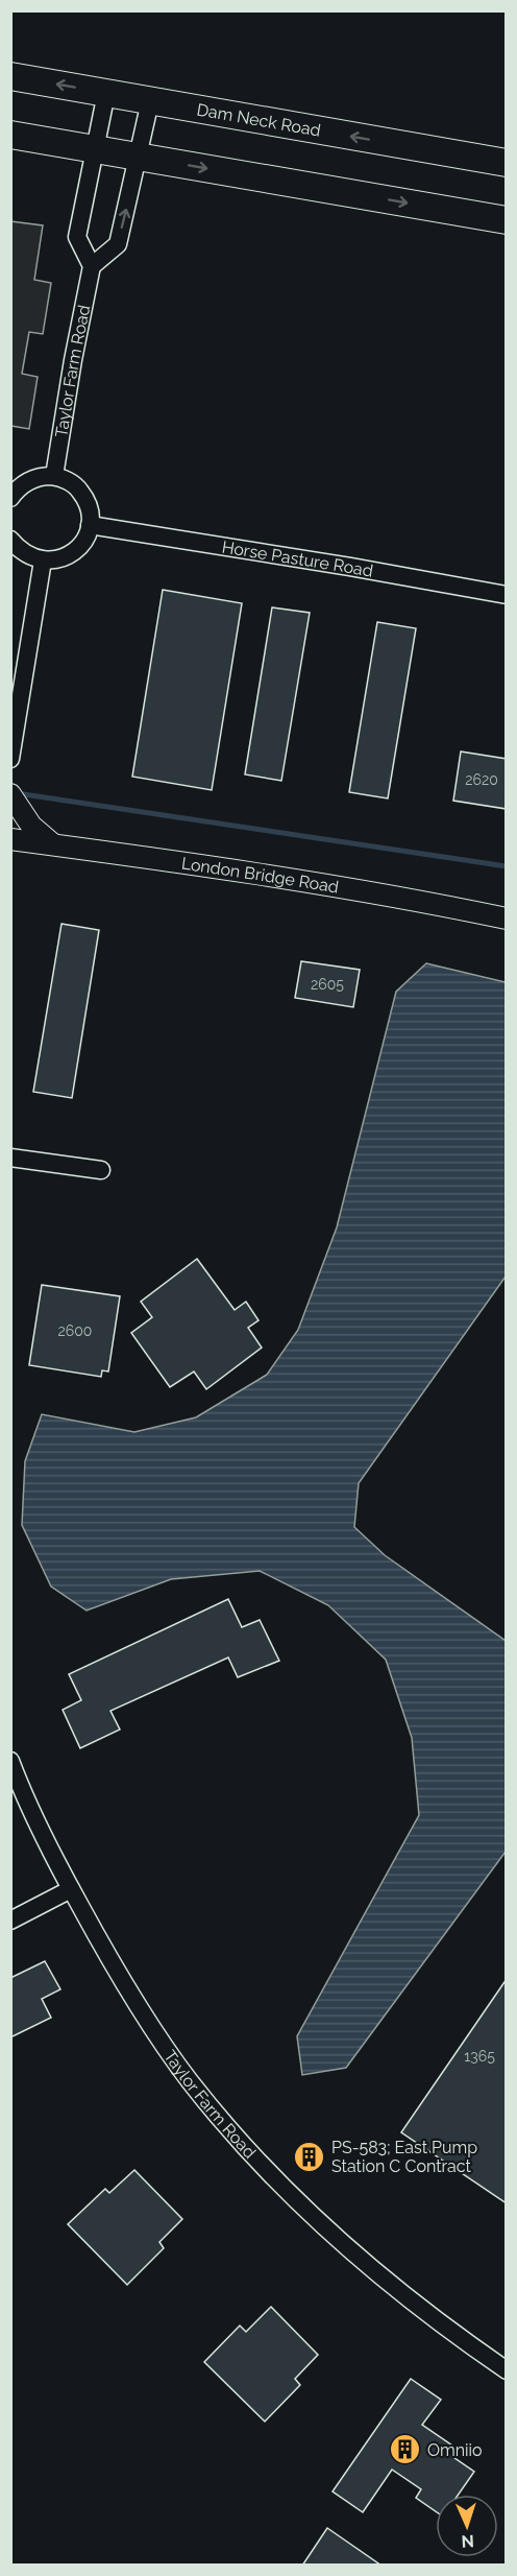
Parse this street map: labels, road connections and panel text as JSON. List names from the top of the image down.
{
  "streets": {
    "main road": ["Dam Neck Road"],
    "street": ["Taylor Farm Road", "Horse Pasture Road", "London Bridge Road"]
  },
  "places": {
    "building": ["PS-583; East Pump Station C Contract", "Omniio"]
  },
  "house_numbers": [
    "2620",
    "2605",
    "2600",
    "1365"
  ],
  "north": "bottom"
}
